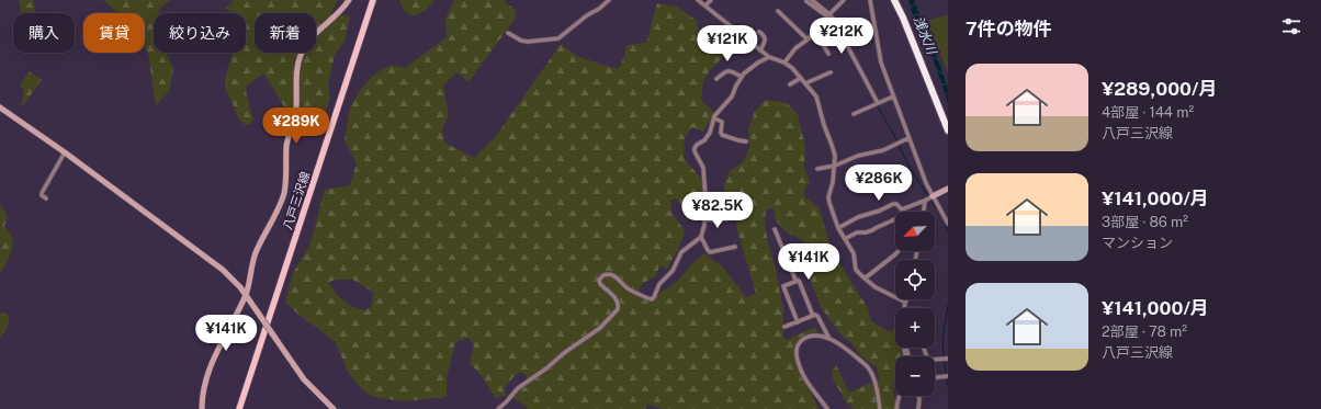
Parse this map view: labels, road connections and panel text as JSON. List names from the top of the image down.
{
  "streets": {
    "main road": ["八戸三沢線"]
  },
  "water": ["浅水川"],
  "north": "bottom left",
  "page": {
    "heading": "7件の物件",
    "chip": [
      "購入",
      "賃貸",
      "絞り込み",
      "新着"
    ],
    "price": [
      "¥212K",
      "¥121K",
      "¥289K",
      "¥286K",
      "¥82.5K",
      "¥141K",
      "¥141K"
    ],
    "list": [
      {
        "name": "¥289,000/月",
        "note": "4部屋 · 144 m² · 八戸三沢線"
      },
      {
        "name": "¥141,000/月",
        "note": "3部屋 · 86 m² · マンション"
      },
      {
        "name": "¥141,000/月",
        "note": "2部屋 · 78 m² · 八戸三沢線"
      }
    ],
    "map_buttons": ["+", "−"]
  }
}
